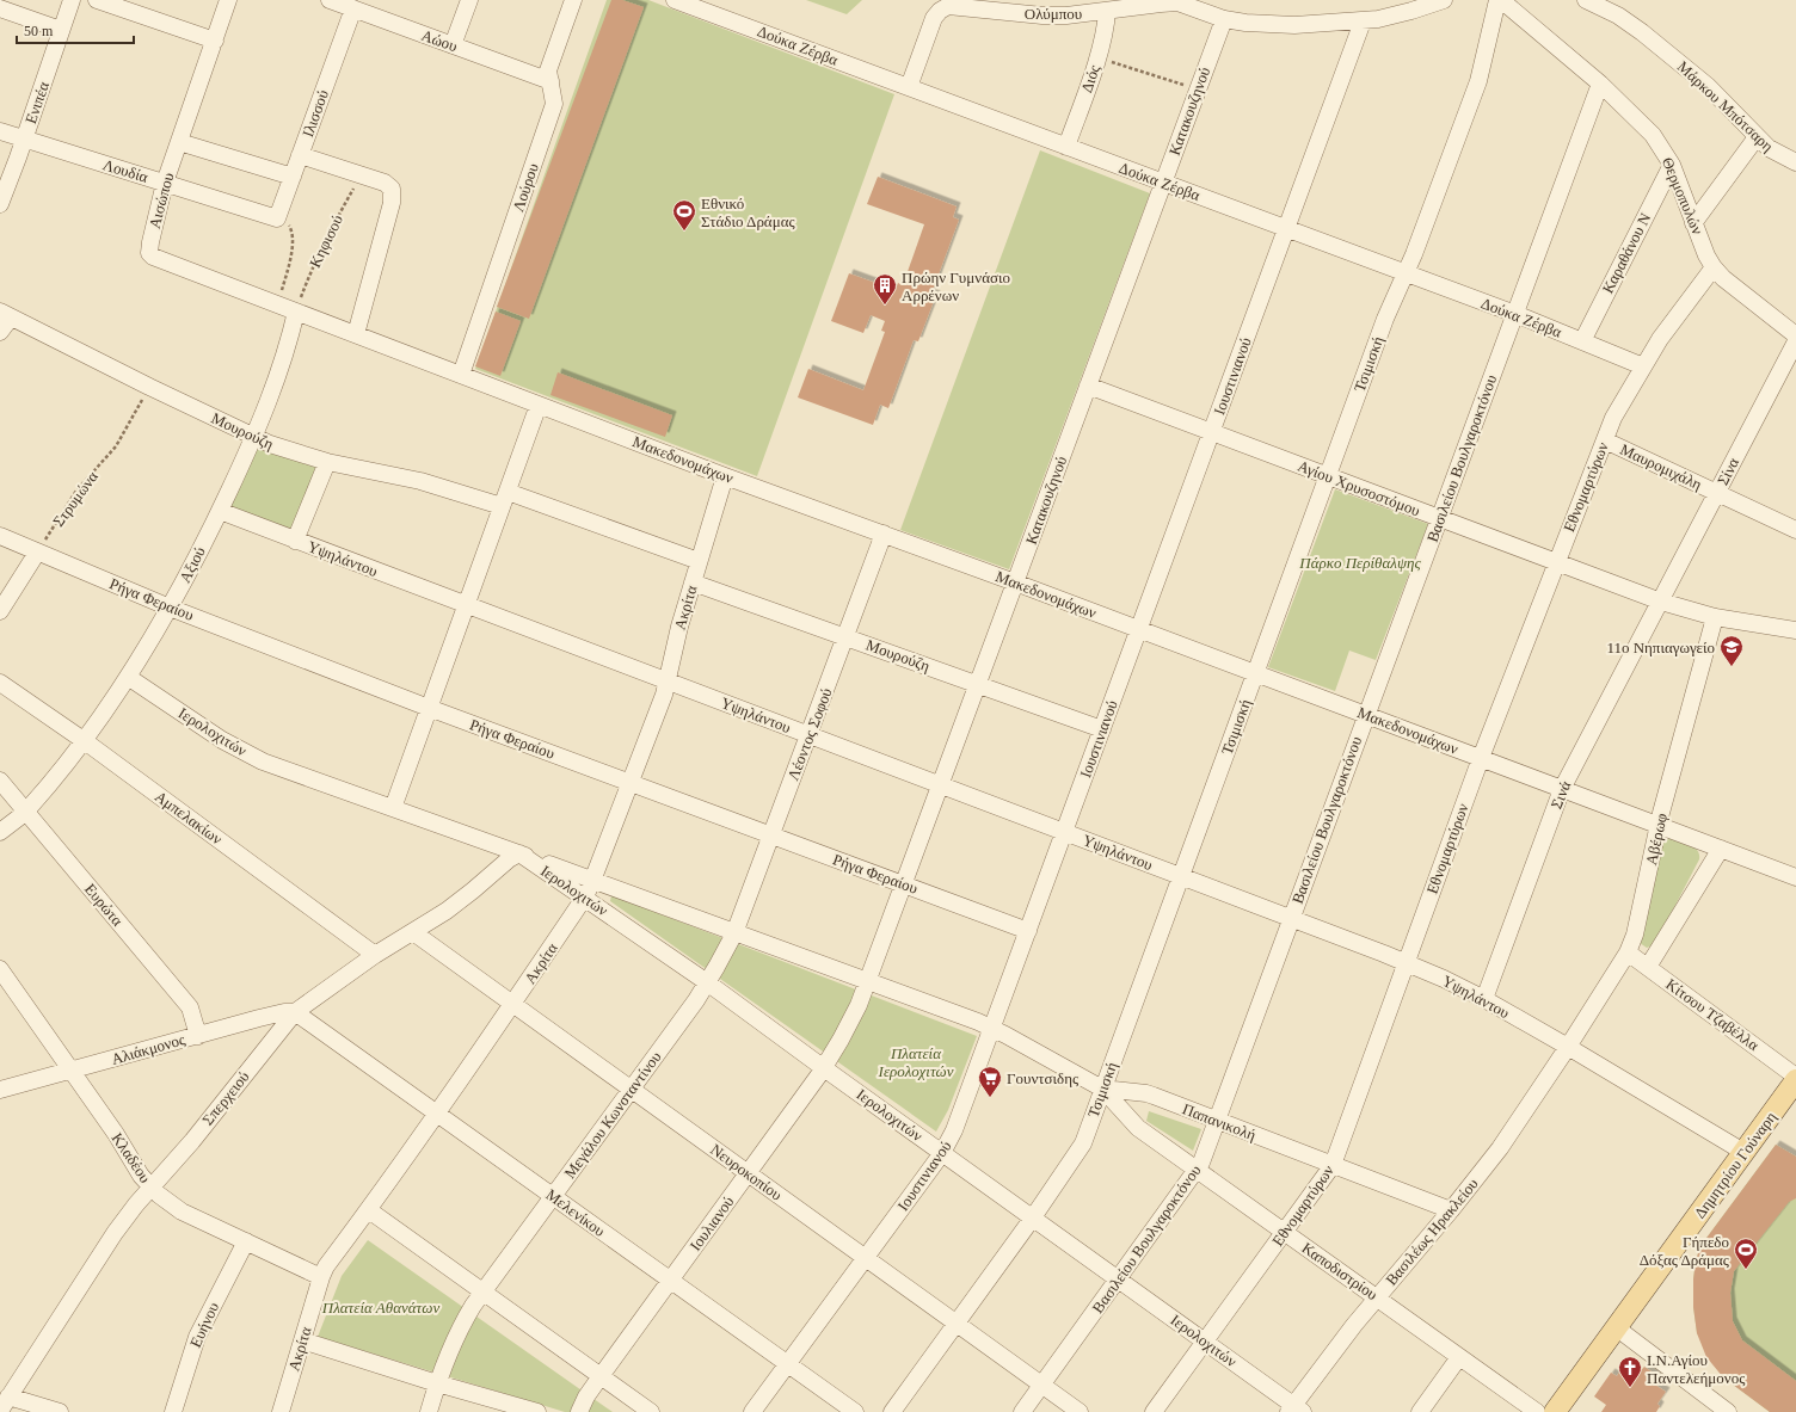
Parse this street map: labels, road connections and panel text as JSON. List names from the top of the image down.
{
  "streets": {
    "main road": ["Δημητρίου Γούναρη"],
    "street": [
      "Ολύμπου",
      "Αώου",
      "Δούκα Ζέρβα",
      "Διός",
      "Ενιπέα",
      "Μάρκου Μπότσαρη",
      "Κατακουζηνού",
      "Ιλισσού",
      "Λουδία",
      "Λούρου",
      "Θερμοπυλών",
      "Αισώπου",
      "Καραθάνου Ν",
      "Τσιμισκή",
      "Ιουστινιανού",
      "Μουρούζη",
      "Βασιλείου Βουλγαροκτόνου",
      "Μακεδονομάχων",
      "Μαυρομιχάλη",
      "Σίνα",
      "Εθνομαρτύρων",
      "Αγίου Χρυσοστόμου",
      "Υψηλάντου",
      "Αξιού",
      "Ρήγα Φεραίου",
      "Ακρίτα",
      "Ιερολοχιτών",
      "Λέοντος Σοφού",
      "Σινά",
      "Αμπελακίων",
      "Αβέρωφ",
      "Ευρώτα",
      "Κίτσου Τζαβέλλα",
      "Αλιάκμονος",
      "Σπερχειού",
      "Μεγάλου Κωνσταντίνου",
      "Παπανικολή",
      "Κλαδέου",
      "Νευροκοπίου",
      "Μελενίκου",
      "Ιουλιανού",
      "Βασιλέως Ηρακλείου",
      "Καποδιστρίου",
      "Ευήνου"
    ],
    "path": ["Κηφισού", "Στρυμώνα"]
  },
  "crossings": [
    ["Ολύμπου", "Δούκα Ζέρβα"],
    ["Ολύμπου", "Διός"],
    ["Ολύμπου", "Κατακουζηνού"],
    ["Ολύμπου", "Ιουστινιανού"],
    ["Αώου", "Ιλισσού"],
    ["Αώου", "Λούρου"],
    ["Δούκα Ζέρβα", "Διός"],
    ["Δούκα Ζέρβα", "Κατακουζηνού"],
    ["Δούκα Ζέρβα", "Καραθάνου Ν"],
    ["Δούκα Ζέρβα", "Τσιμισκή"],
    ["Δούκα Ζέρβα", "Ιουστινιανού"],
    ["Δούκα Ζέρβα", "Βασιλείου Βουλγαροκτόνου"],
    ["Δούκα Ζέρβα", "Εθνομαρτύρων"],
    ["Ενιπέα", "Λουδία"],
    ["Κατακουζηνού", "Μουρούζη"],
    ["Κατακουζηνού", "Μακεδονομάχων"],
    ["Κατακουζηνού", "Αγίου Χρυσοστόμου"],
    ["Κατακουζηνού", "Υψηλάντου"],
    ["Κατακουζηνού", "Ρήγα Φεραίου"],
    ["Κατακουζηνού", "Ιερολοχιτών"],
    ["Κατακουζηνού", "Ιουλιανού"],
    ["Ιλισσού", "Λουδία"],
    ["Λουδία", "Αισώπου"],
    ["Λούρου", "Μακεδονομάχων"],
    ["Θερμοπυλών", "Καραθάνου Ν"],
    ["Θερμοπυλών", "Τσιμισκή"],
    ["Θερμοπυλών", "Βασιλείου Βουλγαροκτόνου"],
    ["Θερμοπυλών", "Εθνομαρτύρων"],
    ["Αισώπου", "Κηφισού"],
    ["Αισώπου", "Μακεδονομάχων"],
    ["Αισώπου", "Αξιού"],
    ["Κηφισού", "Μακεδονομάχων"],
    ["Κηφισού", "Αξιού"],
    ["Τσιμισκή", "Μακεδονομάχων"],
    ["Τσιμισκή", "Αγίου Χρυσοστόμου"],
    ["Τσιμισκή", "Υψηλάντου"],
    ["Τσιμισκή", "Ιερολοχιτών"],
    ["Τσιμισκή", "Παπανικολή"],
    ["Τσιμισκή", "Νευροκοπίου"],
    ["Τσιμισκή", "Καποδιστρίου"],
    ["Ιουστινιανού", "Μουρούζη"],
    ["Ιουστινιανού", "Μακεδονομάχων"],
    ["Ιουστινιανού", "Αγίου Χρυσοστόμου"],
    ["Ιουστινιανού", "Υψηλάντου"],
    ["Ιουστινιανού", "Ρήγα Φεραίου"],
    ["Ιουστινιανού", "Ιερολοχιτών"],
    ["Ιουστινιανού", "Παπανικολή"],
    ["Ιουστινιανού", "Νευροκοπίου"],
    ["Ιουστινιανού", "Μελενίκου"],
    ["Μουρούζη", "Στρυμώνα"],
    ["Μουρούζη", "Αξιού"],
    ["Μουρούζη", "Ακρίτα"],
    ["Μουρούζη", "Λέοντος Σοφού"],
    ["Βασιλείου Βουλγαροκτόνου", "Μακεδονομάχων"],
    ["Βασιλείου Βουλγαροκτόνου", "Αγίου Χρυσοστόμου"],
    ["Βασιλείου Βουλγαροκτόνου", "Υψηλάντου"],
    ["Βασιλείου Βουλγαροκτόνου", "Ιερολοχιτών"],
    ["Βασιλείου Βουλγαροκτόνου", "Παπανικολή"],
    ["Βασιλείου Βουλγαροκτόνου", "Νευροκοπίου"],
    ["Βασιλείου Βουλγαροκτόνου", "Καποδιστρίου"],
    ["Μακεδονομάχων", "Εθνομαρτύρων"],
    ["Μακεδονομάχων", "Αξιού"],
    ["Μακεδονομάχων", "Ακρίτα"],
    ["Μακεδονομάχων", "Λέοντος Σοφού"],
    ["Μακεδονομάχων", "Σινά"],
    ["Μακεδονομάχων", "Αβέρωφ"],
    ["Μαυρομιχάλη", "Σίνα"],
    ["Μαυρομιχάλη", "Εθνομαρτύρων"],
    ["Σίνα", "Αγίου Χρυσοστόμου"],
    ["Σίνα", "Σινά"],
    ["Εθνομαρτύρων", "Αγίου Χρυσοστόμου"],
    ["Εθνομαρτύρων", "Υψηλάντου"],
    ["Εθνομαρτύρων", "Ιερολοχιτών"],
    ["Εθνομαρτύρων", "Παπανικολή"],
    ["Εθνομαρτύρων", "Καποδιστρίου"],
    ["Αγίου Χρυσοστόμου", "Σινά"],
    ["Αγίου Χρυσοστόμου", "Αβέρωφ"],
    ["Στρυμώνα", "Ρήγα Φεραίου"],
    ["Υψηλάντου", "Αξιού"],
    ["Υψηλάντου", "Ακρίτα"],
    ["Υψηλάντου", "Λέοντος Σοφού"],
    ["Υψηλάντου", "Σινά"],
    ["Υψηλάντου", "Αβέρωφ"],
    ["Υψηλάντου", "Δημητρίου Γούναρη"],
    ["Υψηλάντου", "Βασιλέως Ηρακλείου"],
    ["Αξιού", "Ρήγα Φεραίου"],
    ["Αξιού", "Ιερολοχιτών"],
    ["Αξιού", "Αμπελακίων"],
    ["Αξιού", "Ευρώτα"],
    ["Ρήγα Φεραίου", "Ακρίτα"],
    ["Ρήγα Φεραίου", "Λέοντος Σοφού"],
    ["Ακρίτα", "Ιερολοχιτών"],
    ["Ακρίτα", "Κλαδέου"],
    ["Ακρίτα", "Νευροκοπίου"],
    ["Ακρίτα", "Μελενίκου"],
    ["Ιερολοχιτών", "Λέοντος Σοφού"],
    ["Ιερολοχιτών", "Σπερχειού"],
    ["Ιερολοχιτών", "Μεγάλου Κωνσταντίνου"],
    ["Ιερολοχιτών", "Παπανικολή"],
    ["Ιερολοχιτών", "Ιουλιανού"],
    ["Ιερολοχιτών", "Βασιλέως Ηρακλείου"],
    ["Λέοντος Σοφού", "Μεγάλου Κωνσταντίνου"],
    ["Αμπελακίων", "Σπερχειού"],
    ["Αβέρωφ", "Κίτσου Τζαβέλλα"],
    ["Αβέρωφ", "Βασιλέως Ηρακλείου"],
    ["Ευρώτα", "Αλιάκμονος"],
    ["Αλιάκμονος", "Σπερχειού"],
    ["Αλιάκμονος", "Κλαδέου"],
    ["Αλιάκμονος", "Μελενίκου"],
    ["Σπερχειού", "Κλαδέου"],
    ["Σπερχειού", "Νευροκοπίου"],
    ["Σπερχειού", "Μελενίκου"],
    ["Μεγάλου Κωνσταντίνου", "Νευροκοπίου"],
    ["Μεγάλου Κωνσταντίνου", "Μελενίκου"],
    ["Παπανικολή", "Βασιλέως Ηρακλείου"],
    ["Παπανικολή", "Καποδιστρίου"],
    ["Κλαδέου", "Ευήνου"],
    ["Νευροκοπίου", "Ιουλιανού"],
    ["Μελενίκου", "Ιουλιανού"],
    ["Βασιλέως Ηρακλείου", "Καποδιστρίου"]
  ],
  "parks": ["Πάρκο Περίθαλψης", "Πλατεία Ιερολοχιτών", "Πλατεία Αθανάτων"],
  "places": {
    "sports": ["Εθνικό Στάδιο Δράμας", "Γήπεδο Δόξας Δράμας"],
    "building": ["Πρώην Γυμνάσιο Αρρένων"],
    "school or university": ["11ο Νηπιαγωγείο"],
    "supermarket": ["Γουντσιδης"],
    "church": ["Ι.Ν.Αγίου Παντελεήμονος"]
  },
  "scale_bar": "50 m"
}
